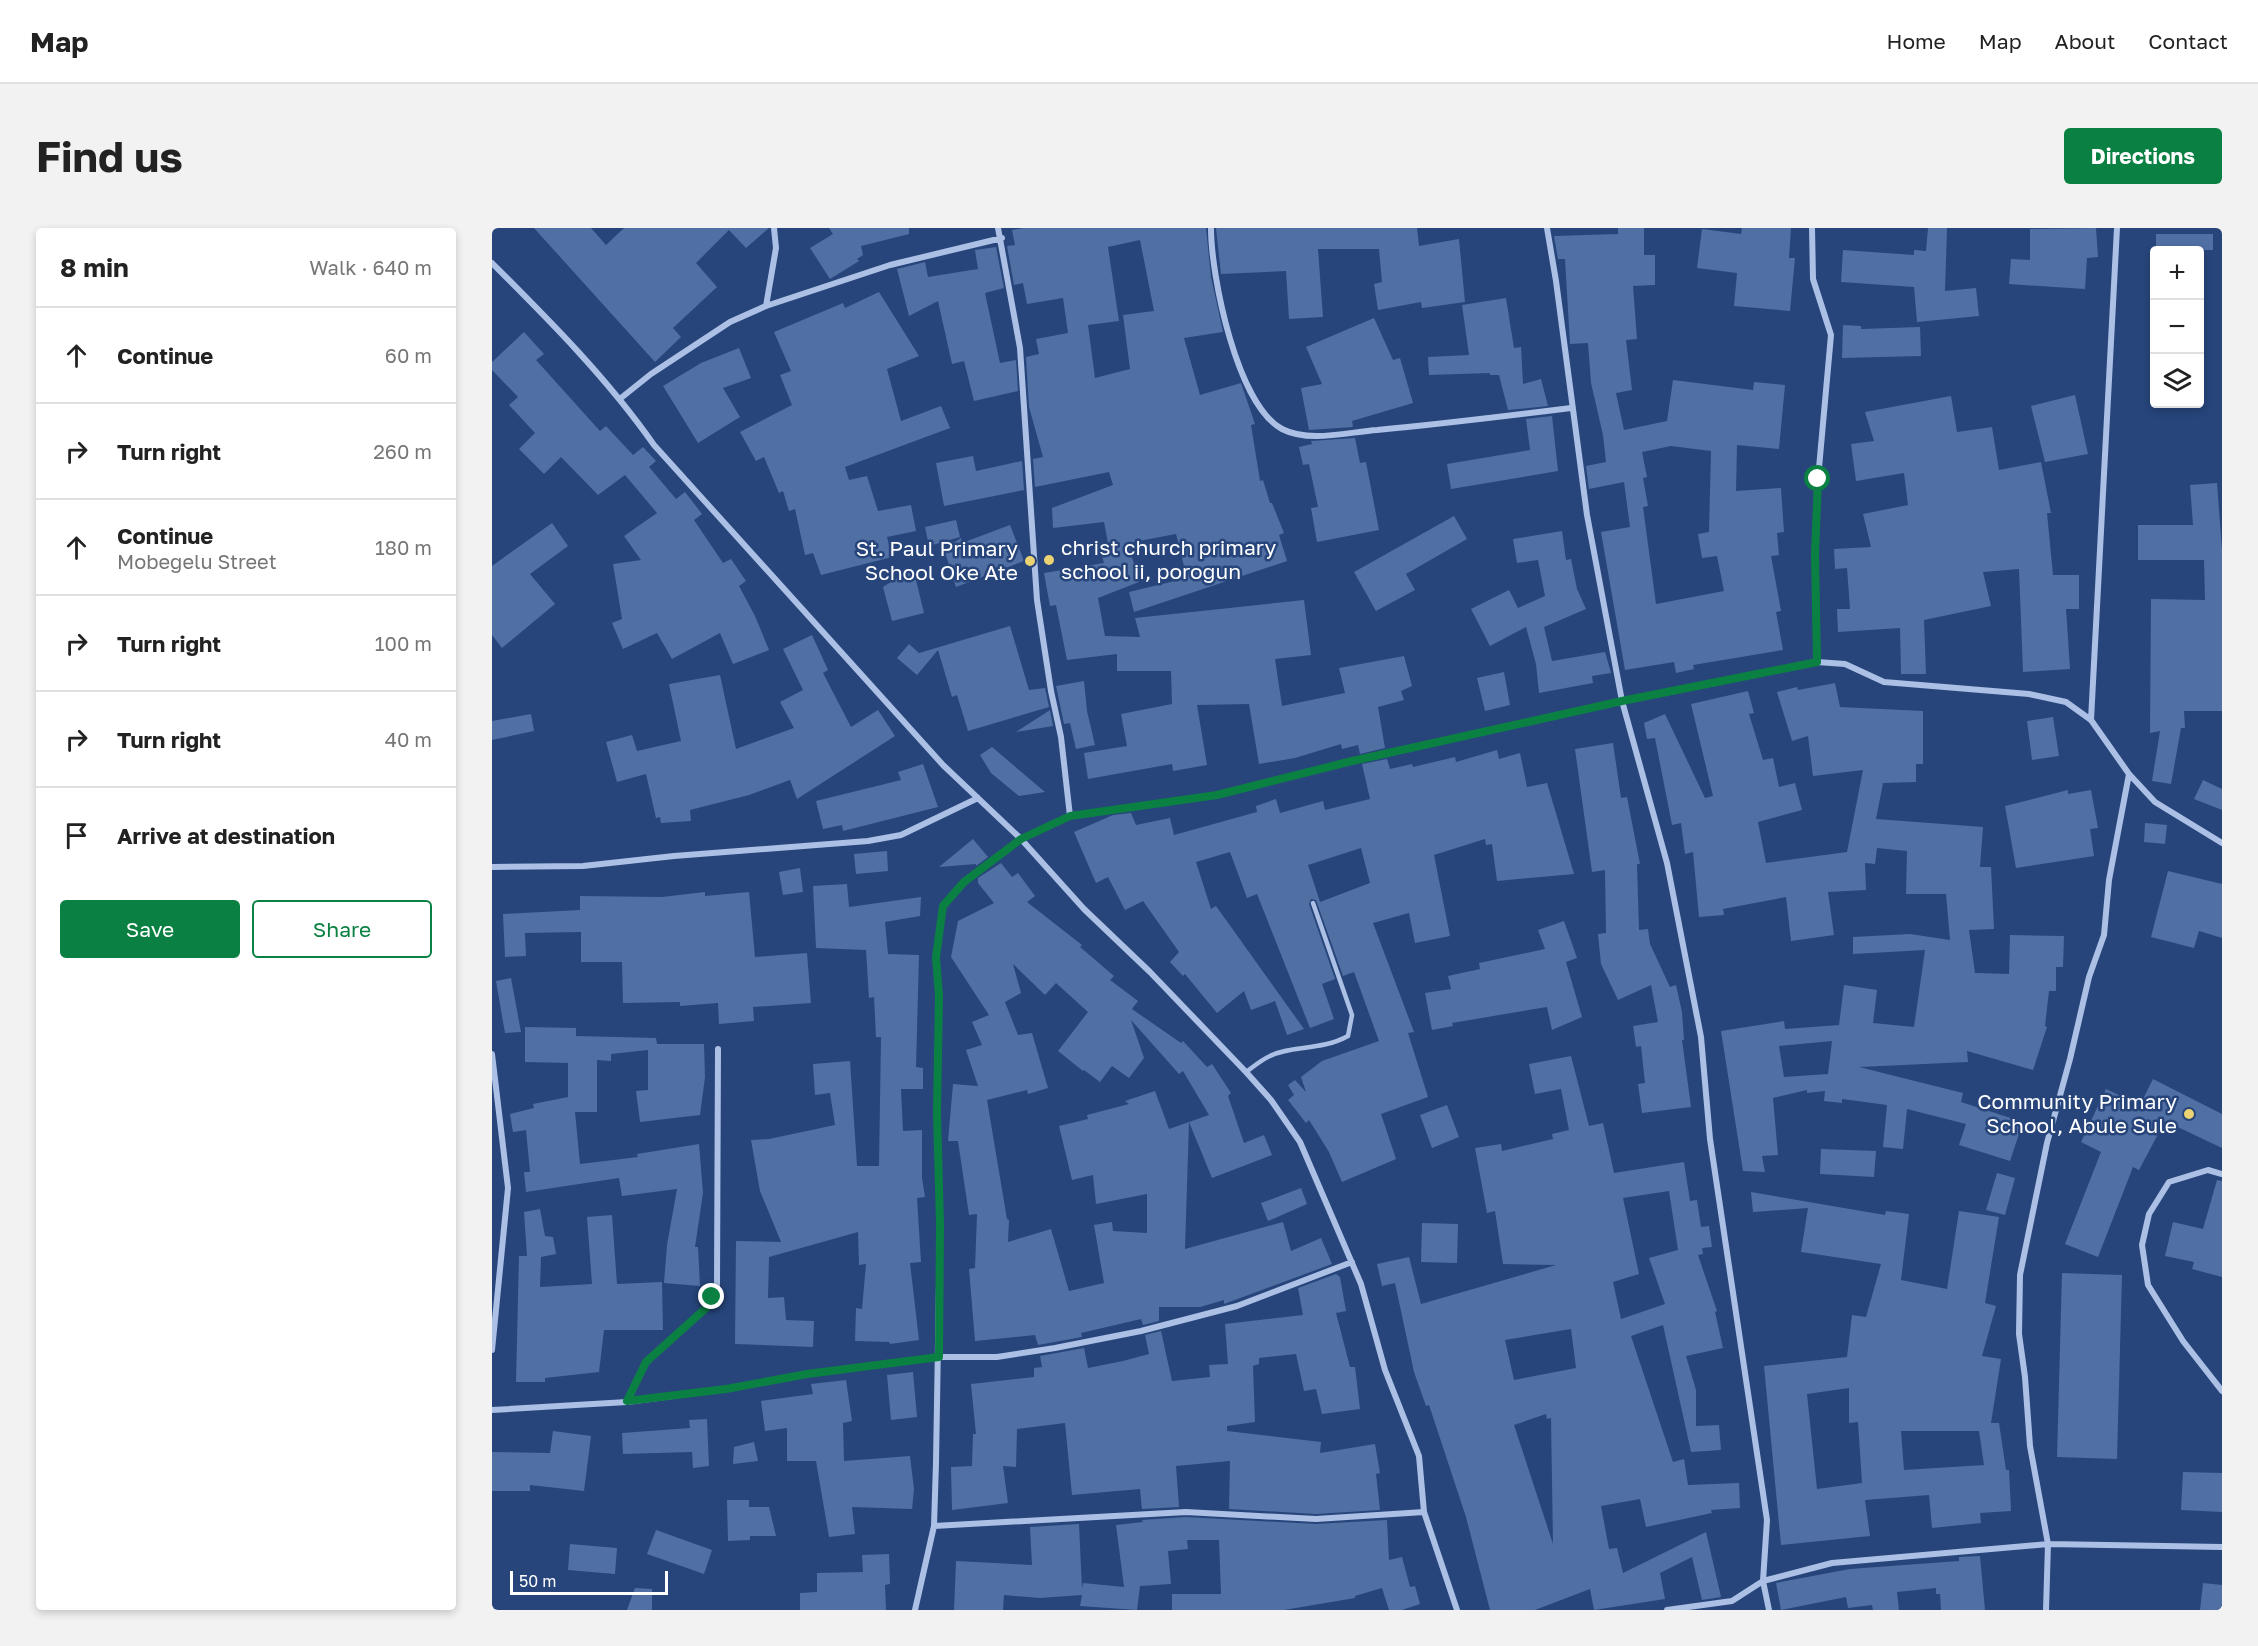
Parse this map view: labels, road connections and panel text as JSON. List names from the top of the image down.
{
  "places": ["christ church primary school ii, porogun", "St. Paul Primary School Oke Ate", "Community Primary School, Abule Sule"],
  "scale_bar": "50 m",
  "page": {
    "header": "Map",
    "nav": [
      "Home",
      "Map",
      "About",
      "Contact"
    ],
    "buttons": [
      "Directions",
      ["Save", "Share"]
    ],
    "title": "Find us",
    "heading": ["8 min", "Walk · 640 m"],
    "map_buttons": ["+", "−"],
    "list": [
      ["Continue", "60 m"],
      ["Turn right", "260 m"],
      ["Continue", "Mobegelu Street", "180 m"],
      ["Turn right", "100 m"],
      ["Turn right", "40 m"],
      "Arrive at destination"
    ],
    "scale": "50 m"
  }
}
